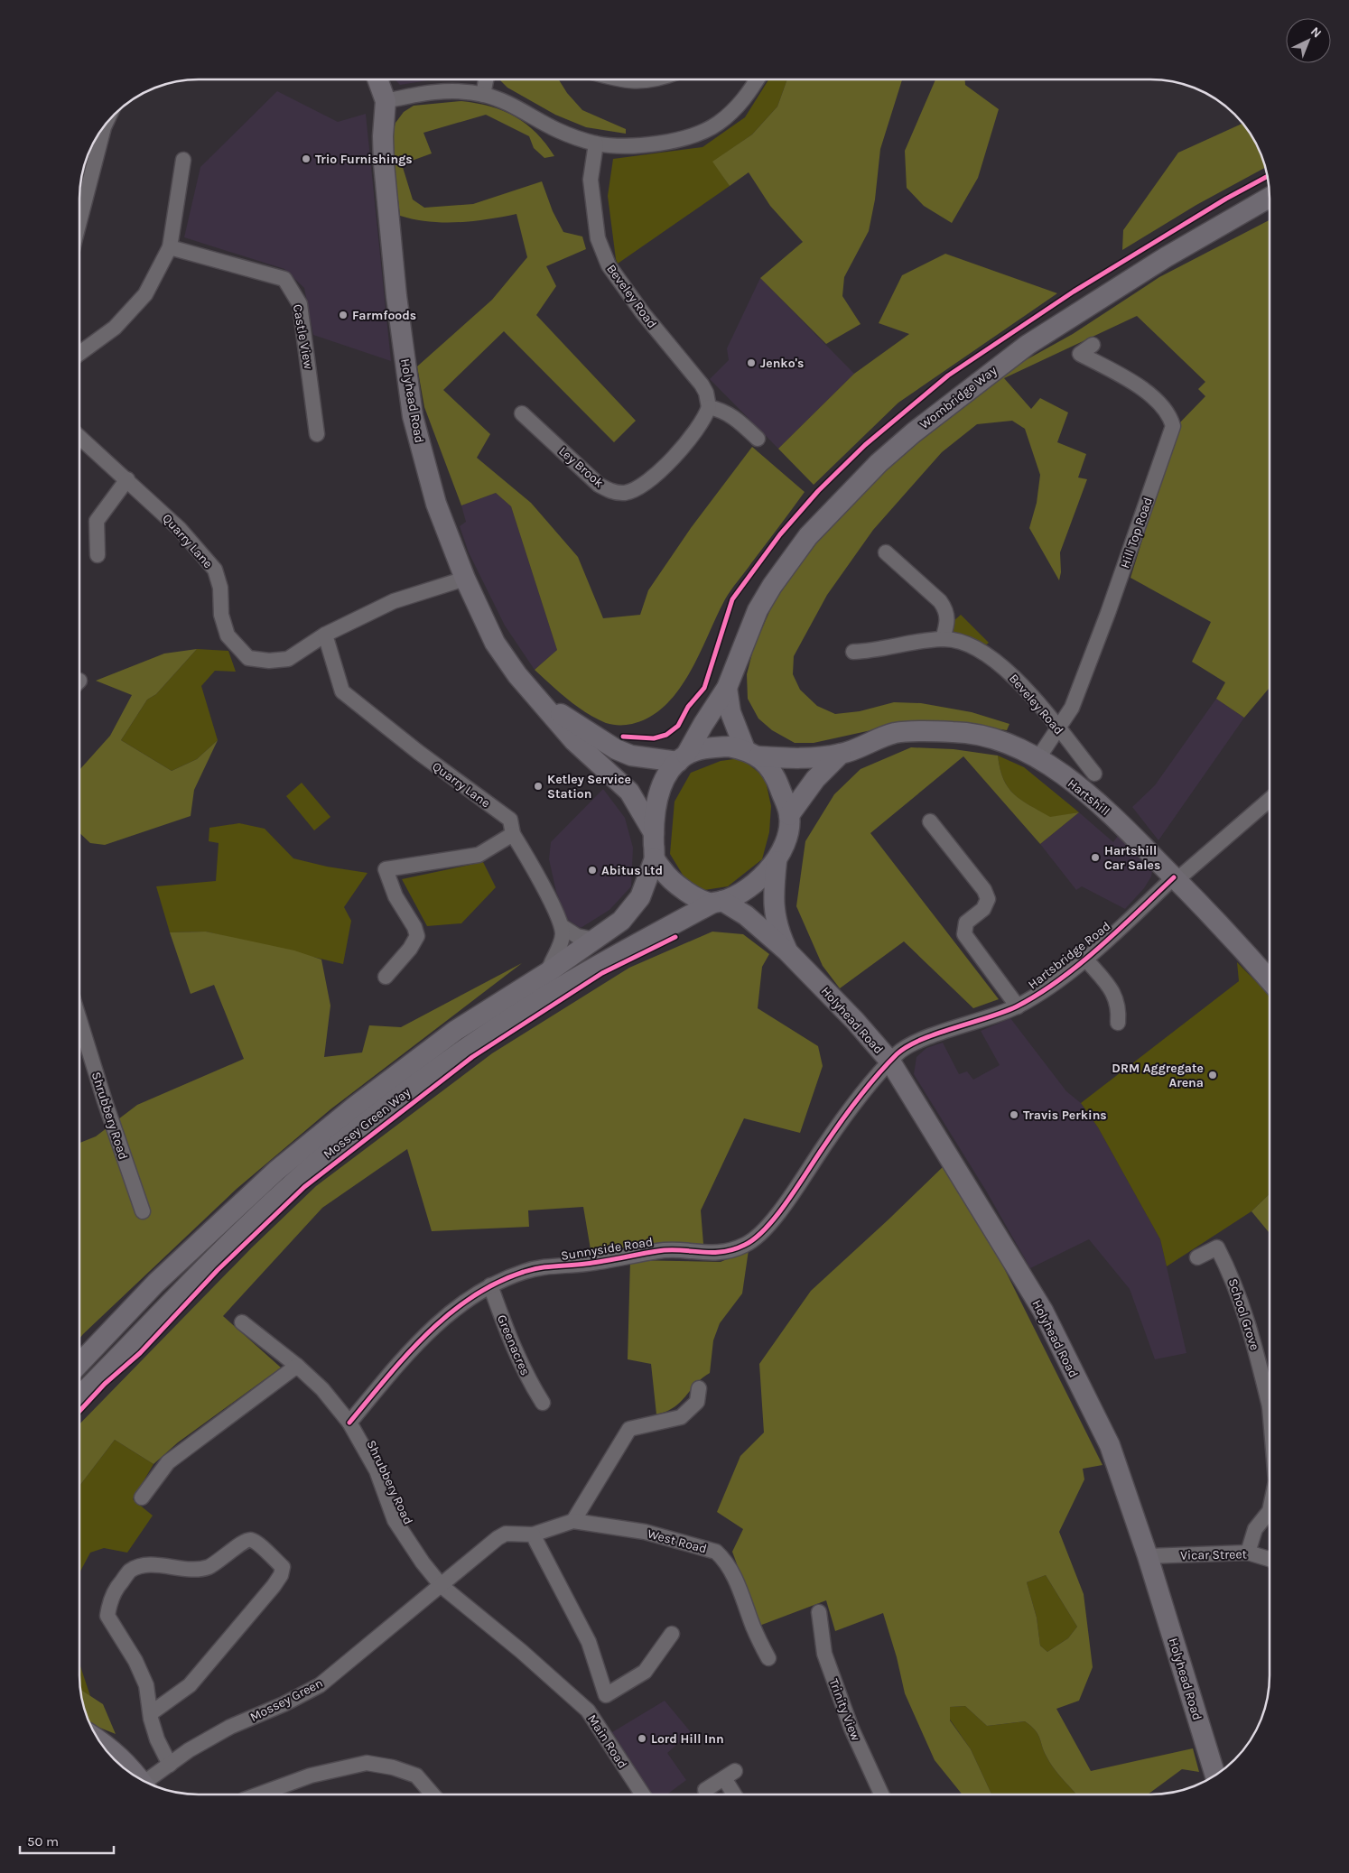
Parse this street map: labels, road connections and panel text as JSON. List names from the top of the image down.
{
  "streets": {
    "main road": [
      "Wombridge Way",
      "Holyhead Road",
      "Hartshill",
      "Mossey Green Way"
    ],
    "street": [
      "Beveley Road",
      "Castle View",
      "Ley Brook",
      "Hill Top Road",
      "Quarry Lane",
      "Hartsbridge Road",
      "Shrubbery Road",
      "Sunnyside Road",
      "School Grove",
      "Greenacres",
      "West Road",
      "Vicar Street",
      "Mossey Green",
      "Trinity View",
      "Main Road"
    ]
  },
  "crossings": [
    ["Beveley Road", "Ley Brook"],
    ["Beveley Road", "Hill Top Road"],
    ["Wombridge Way", "Holyhead Road"],
    ["Wombridge Way", "Hartshill"],
    ["Wombridge Way", "Mossey Green Way"],
    ["Holyhead Road", "Quarry Lane"],
    ["Holyhead Road", "Hartshill"],
    ["Holyhead Road", "Hartsbridge Road"],
    ["Holyhead Road", "Mossey Green Way"],
    ["Holyhead Road", "Sunnyside Road"],
    ["Holyhead Road", "Vicar Street"],
    ["Hill Top Road", "Hartshill"],
    ["Hartshill", "Hartsbridge Road"],
    ["Hartshill", "Mossey Green Way"],
    ["Hartsbridge Road", "Sunnyside Road"],
    ["Shrubbery Road", "Sunnyside Road"],
    ["Shrubbery Road", "West Road"],
    ["Shrubbery Road", "Mossey Green"],
    ["Shrubbery Road", "Main Road"],
    ["Sunnyside Road", "Greenacres"],
    ["School Grove", "Vicar Street"],
    ["West Road", "Mossey Green"]
  ],
  "places": [
    "Trio Furnishings",
    "Farmfoods",
    "Jenko's",
    "Ketley Service Station",
    "Hartshill Car Sales",
    "Abitus Ltd",
    "DRM Aggregate Arena",
    "Travis Perkins",
    "Lord Hill Inn"
  ],
  "scale_bar": "50 m",
  "north": "top right"
}
